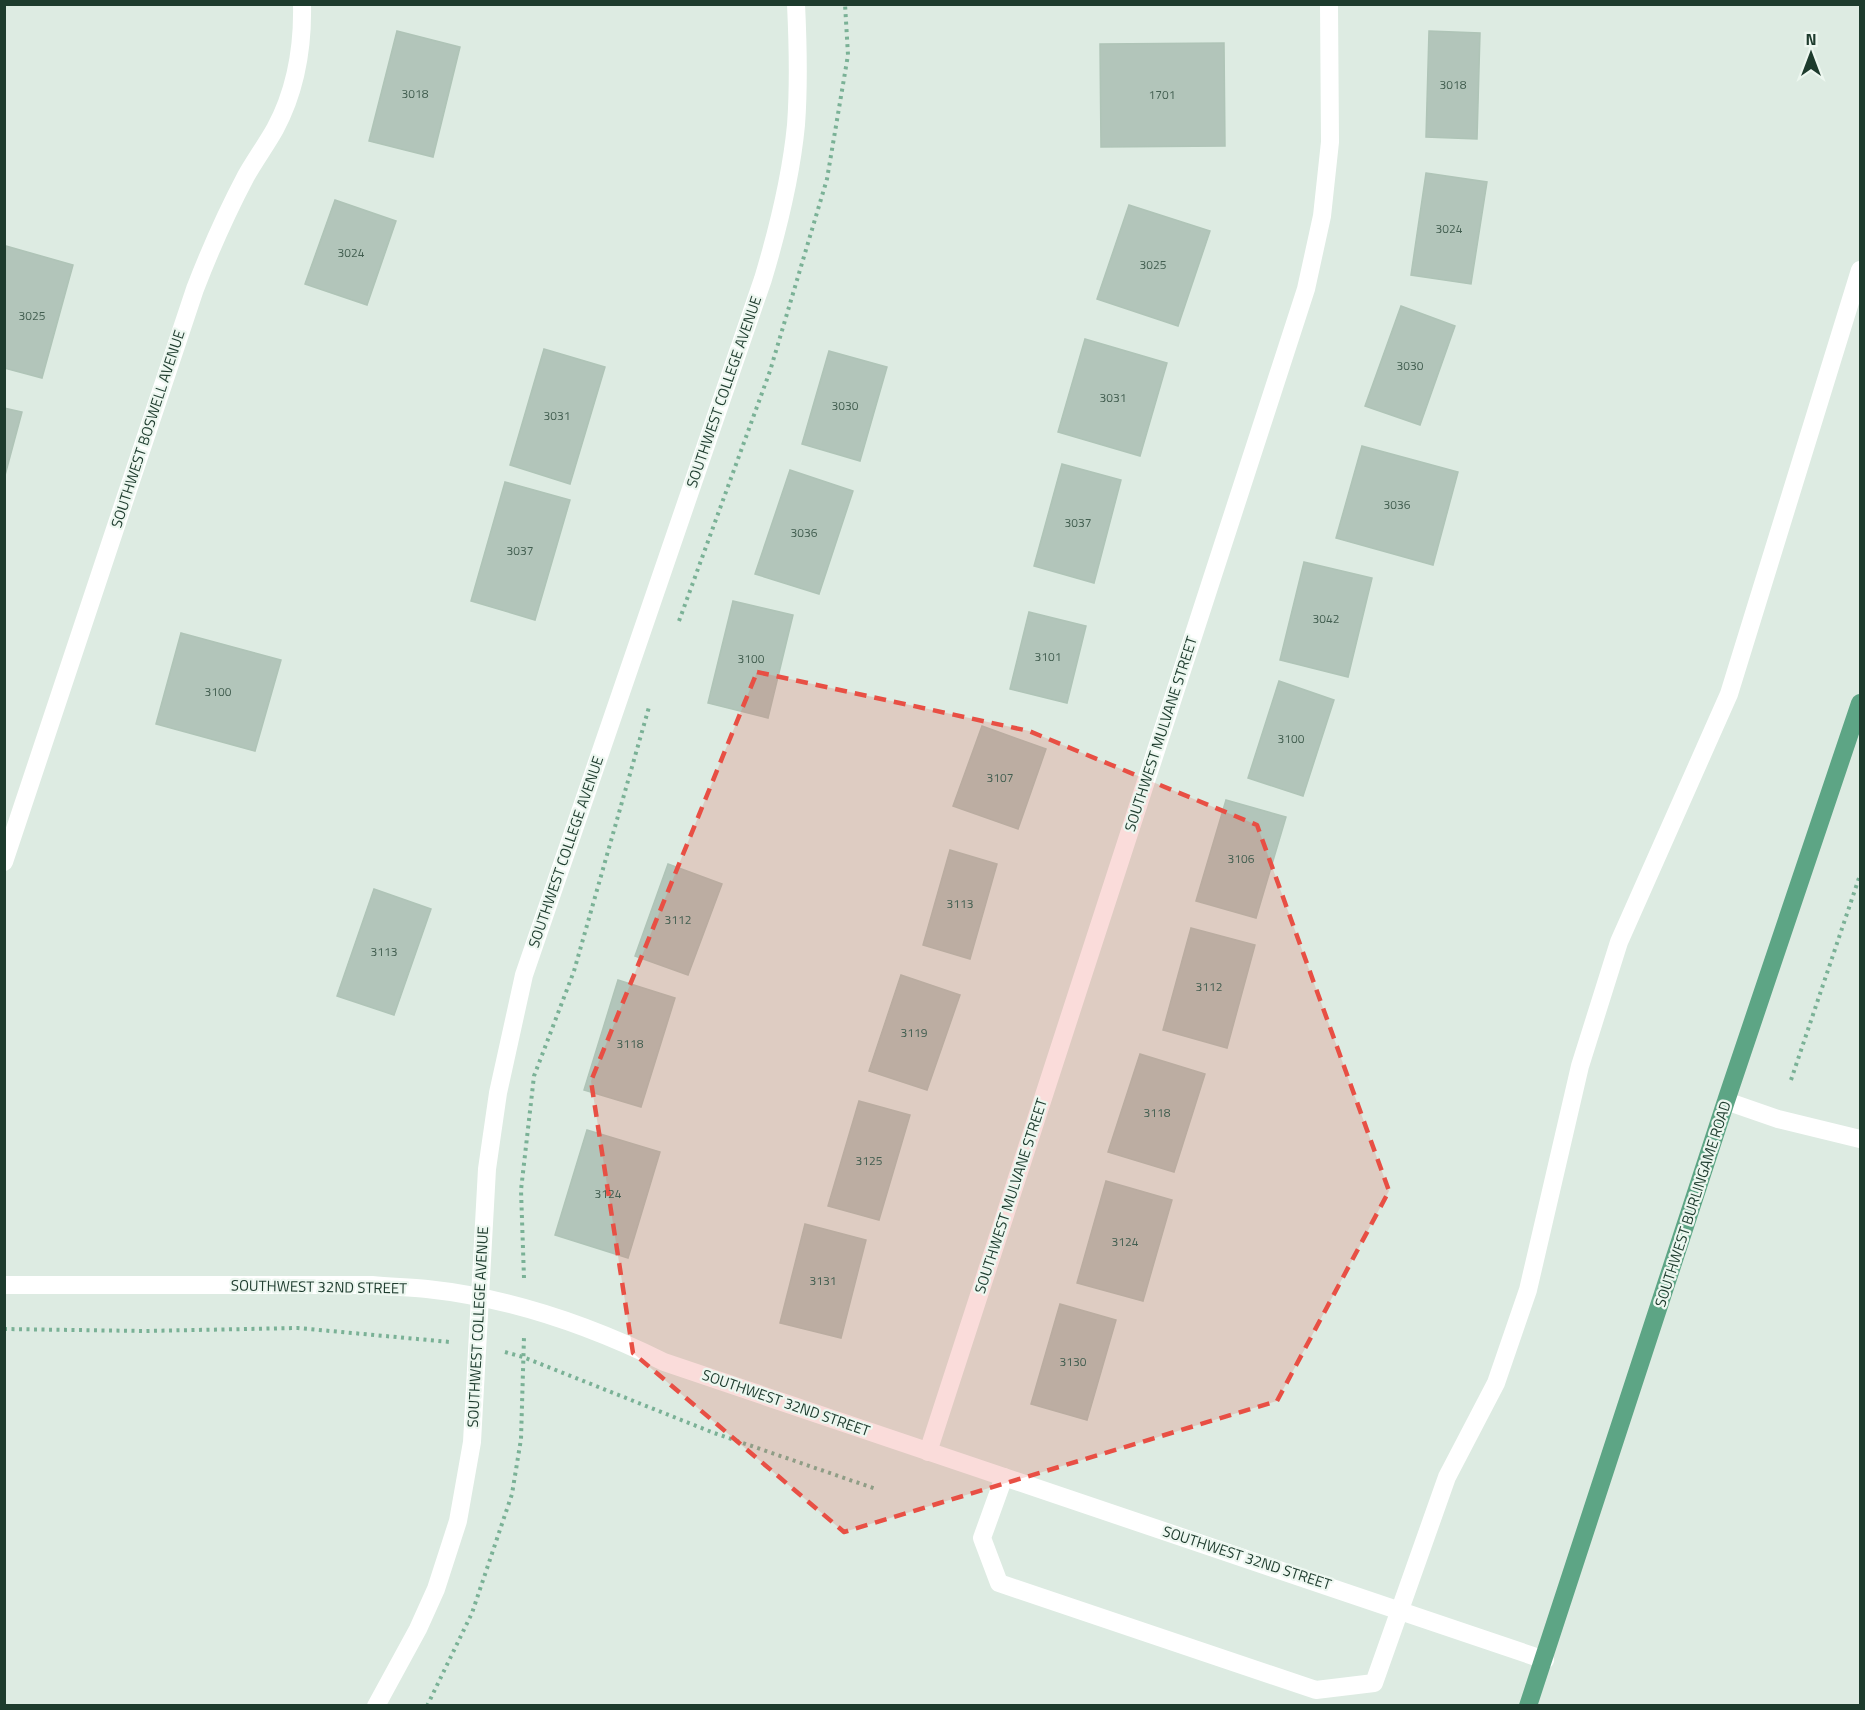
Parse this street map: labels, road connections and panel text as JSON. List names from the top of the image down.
{
  "streets": {
    "main road": ["SOUTHWEST BURLINGAME ROAD"],
    "street": [
      "SOUTHWEST COLLEGE AVENUE",
      "SOUTHWEST BOSWELL AVENUE",
      "SOUTHWEST MULVANE STREET",
      "SOUTHWEST 32ND STREET"
    ]
  },
  "crossings": [
    ["SOUTHWEST COLLEGE AVENUE", "SOUTHWEST 32ND STREET"],
    ["SOUTHWEST MULVANE STREET", "SOUTHWEST 32ND STREET"],
    ["SOUTHWEST BURLINGAME ROAD", "SOUTHWEST 32ND STREET"]
  ],
  "house_numbers": [
    "3018",
    "3018",
    "1701",
    "3024",
    "3024",
    "3025",
    "3025",
    "3030",
    "3031",
    "3030",
    "3031",
    "3036",
    "3037",
    "3036",
    "3037",
    "3042",
    "3101",
    "3100",
    "3100",
    "3100",
    "3107",
    "3106",
    "3113",
    "3112",
    "3113",
    "3112",
    "3119",
    "3118",
    "3118",
    "3125",
    "3124",
    "3124",
    "3131",
    "3130"
  ],
  "north": "top"
}
